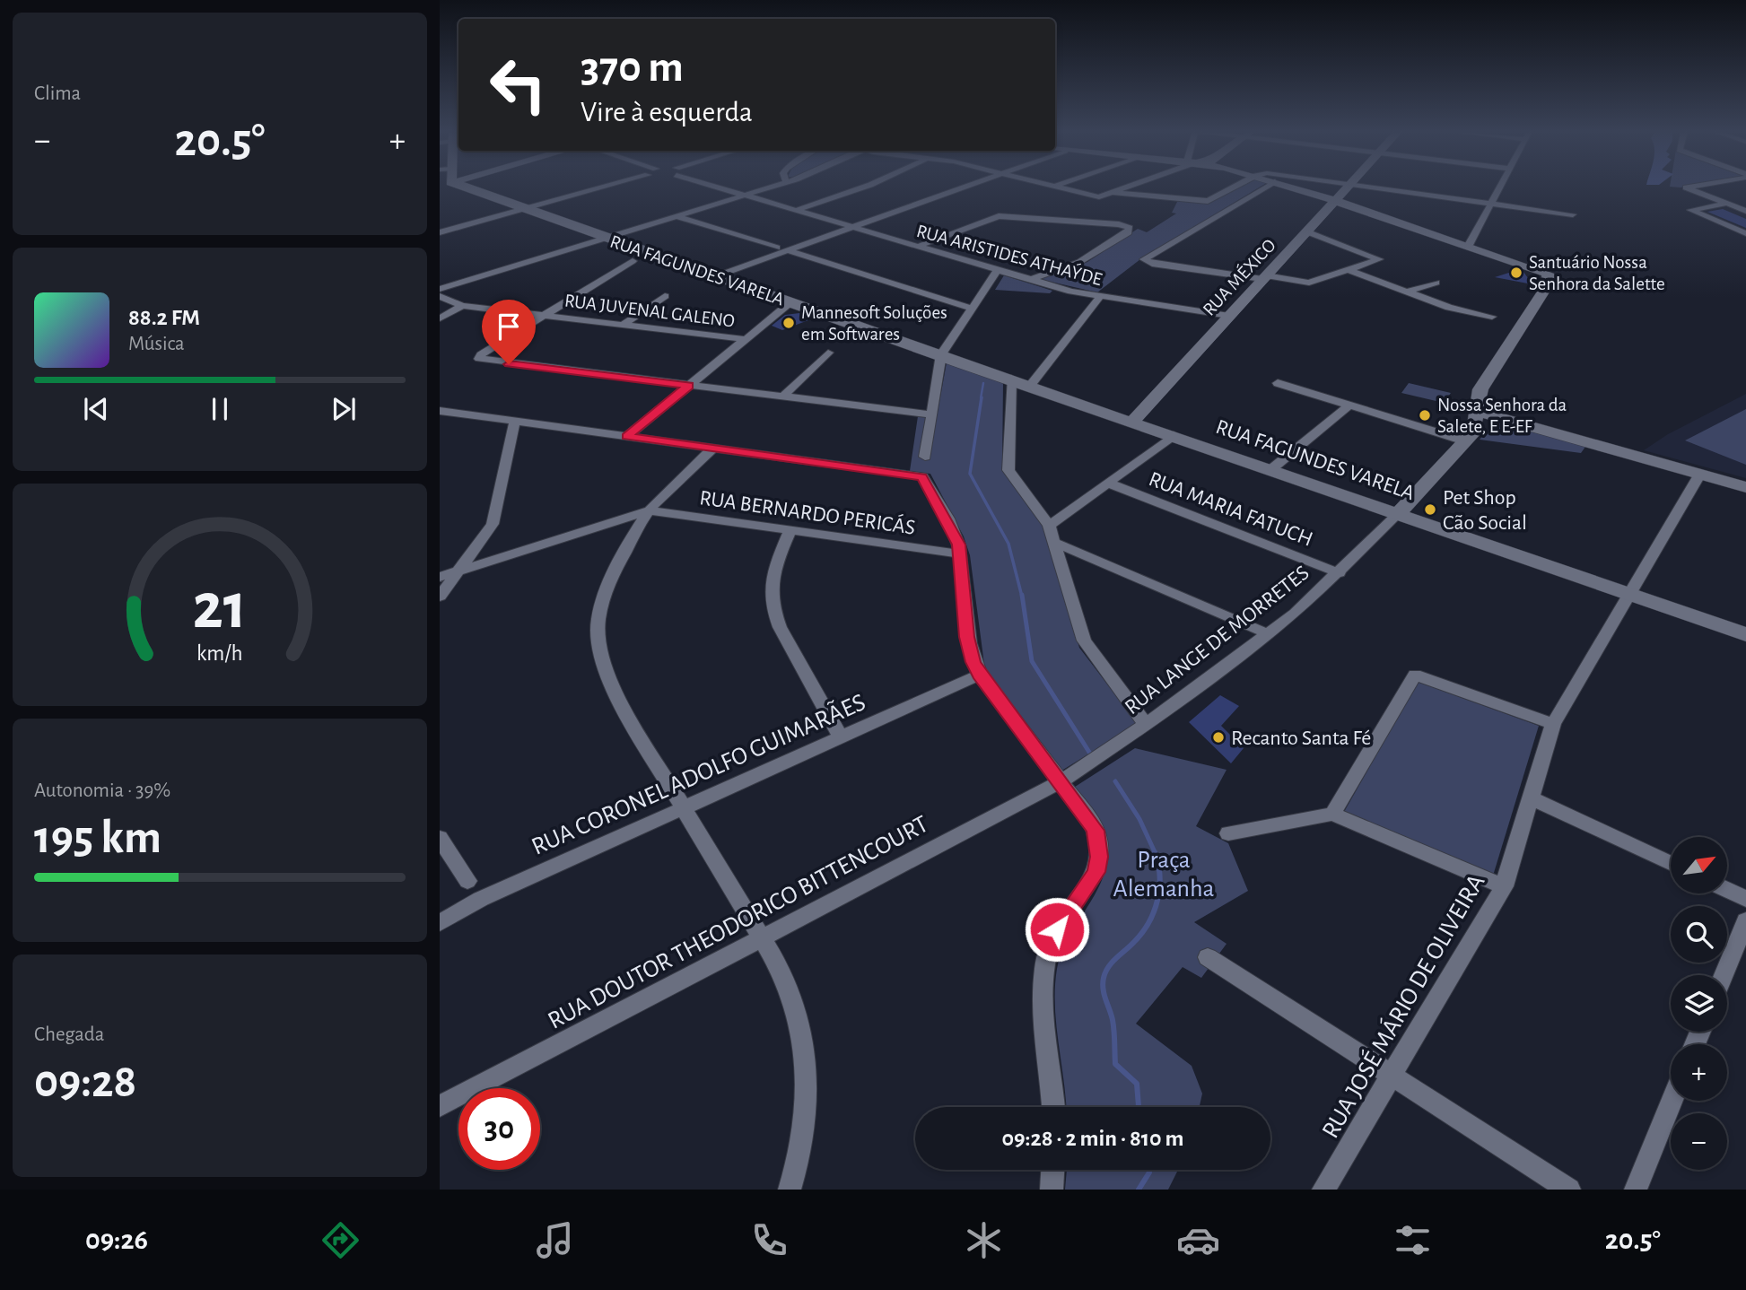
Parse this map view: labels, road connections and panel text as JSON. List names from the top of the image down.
{
  "streets": {
    "main road": ["RUA FAGUNDES VARELA", "RUA MÉXICO", "RUA LANGE DE MORRETES"],
    "street": [
      "RUA ARISTIDES ATHAÝDE",
      "RUA JUVENAL GALENO",
      "RUA MARIA FATUCH",
      "RUA BERNARDO PERICÁS",
      "RUA CORONEL ADOLFO GUIMARÃES",
      "RUA DOUTOR THEODORICO BITTENCOURT",
      "RUA JOSÉ MÁRIO DE OLIVEIRA"
    ]
  },
  "crossings": [
    ["RUA ARISTIDES ATHAÝDE", "RUA MÉXICO"],
    ["RUA FAGUNDES VARELA", "RUA MÉXICO"],
    ["RUA FAGUNDES VARELA", "RUA LANGE DE MORRETES"],
    ["RUA FAGUNDES VARELA", "RUA JOSÉ MÁRIO DE OLIVEIRA"],
    ["RUA MARIA FATUCH", "RUA LANGE DE MORRETES"],
    ["RUA LANGE DE MORRETES", "RUA DOUTOR THEODORICO BITTENCOURT"]
  ],
  "parks": ["Praça Alemanha"],
  "places": [
    "Santuário Nossa Senhora da Salette",
    "Mannesoft Soluções em Softwares",
    "Nossa Senhora da Salete, E E-EF",
    "Pet Shop Cão Social",
    "Recanto Santa Fé"
  ],
  "north": "top right",
  "page": {
    "tile": [
      "Clima",
      ["Autonomia · 39%", "195 km"],
      ["Chegada", "09:28"]
    ],
    "turn": ["370 m", "Vire à esquerda"],
    "heat": ["−", "20.5°", "+"],
    "song": ["88.2 FM", "Música"],
    "map_buttons": ["+", "−"],
    "limit": "30",
    "trip": "09:28 · 2 min · 810 m",
    "tabs": ["09:26", "20.5°"],
    "gauge": ["21", "km/h"]
  }
}
